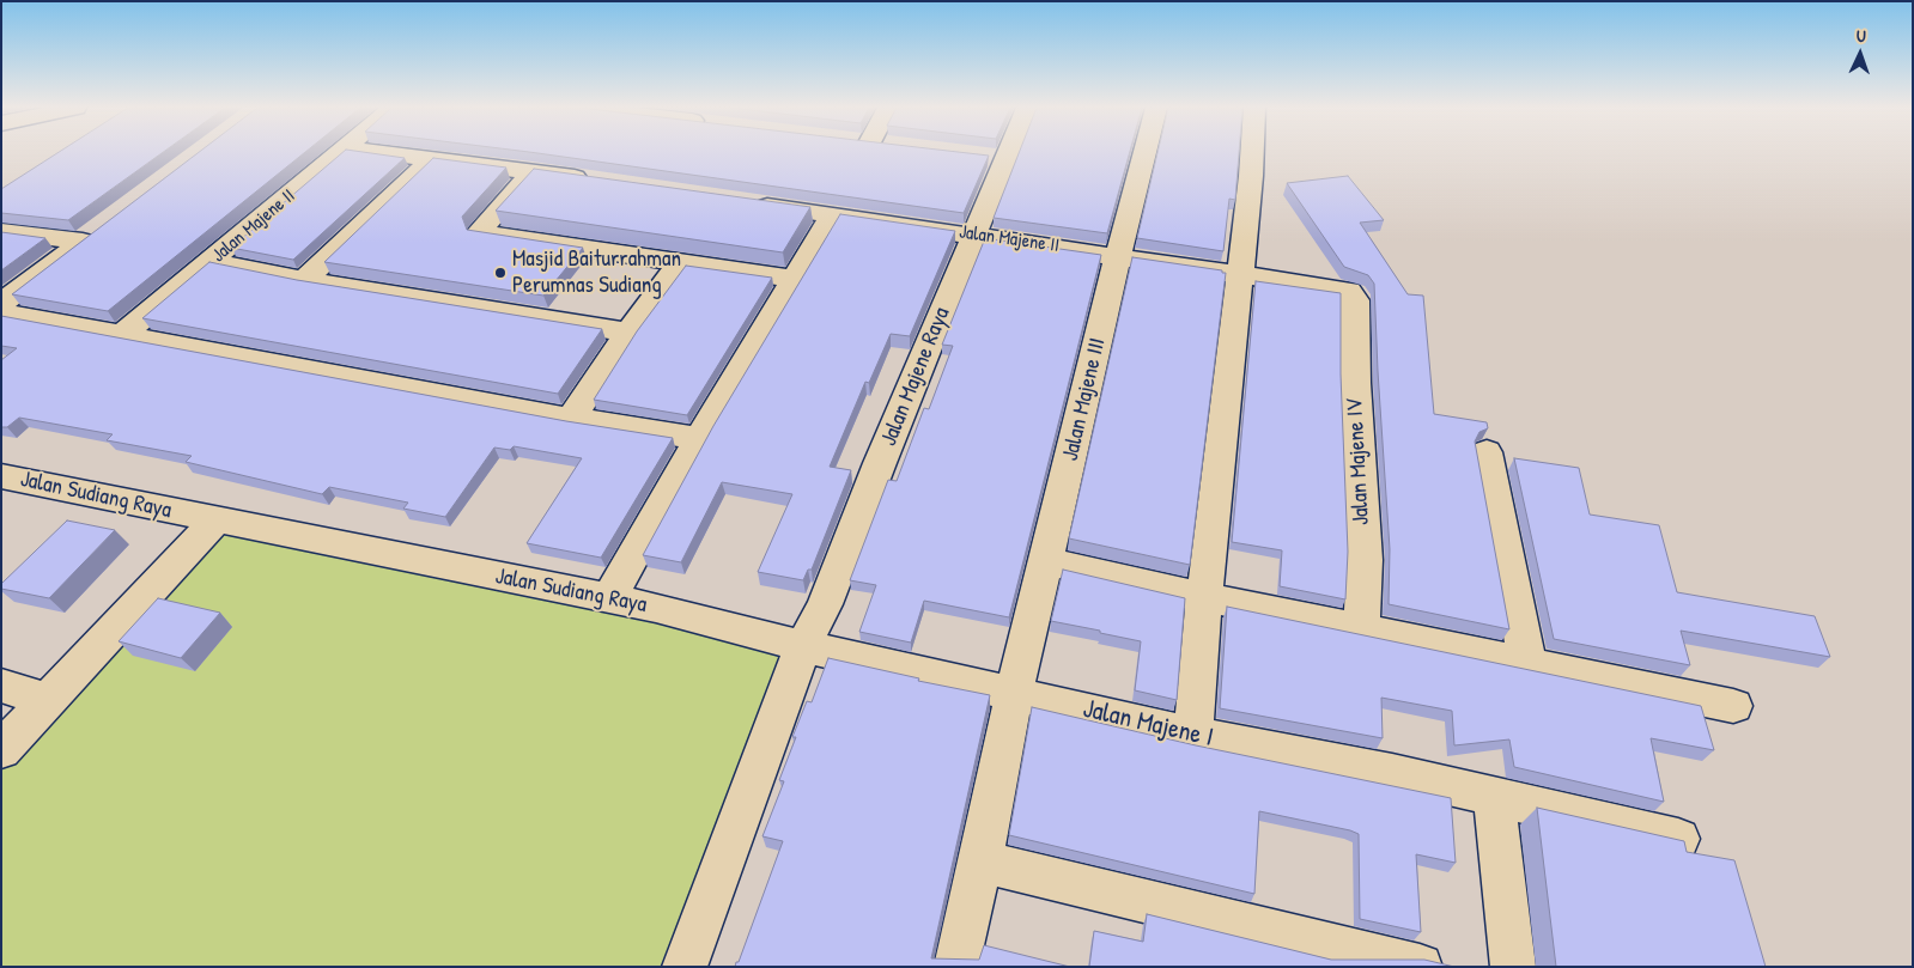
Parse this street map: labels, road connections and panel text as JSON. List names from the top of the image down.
{
  "streets": {
    "street": [
      "Jalan Majene II",
      "Jalan Majene Raya",
      "Jalan Majene III",
      "Jalan Majene IV",
      "Jalan Sudiang Raya",
      "Jalan Majene I"
    ]
  },
  "crossings": [
    ["Jalan Majene II", "Jalan Majene Raya"],
    ["Jalan Majene II", "Jalan Majene III"],
    ["Jalan Majene II", "Jalan Majene IV"],
    ["Jalan Majene Raya", "Jalan Sudiang Raya"],
    ["Jalan Majene Raya", "Jalan Majene I"],
    ["Jalan Majene III", "Jalan Majene I"],
    ["Jalan Sudiang Raya", "Jalan Majene I"]
  ],
  "places": ["Masjid Baiturrahman Perumnas Sudiang"],
  "north": "top"
}
